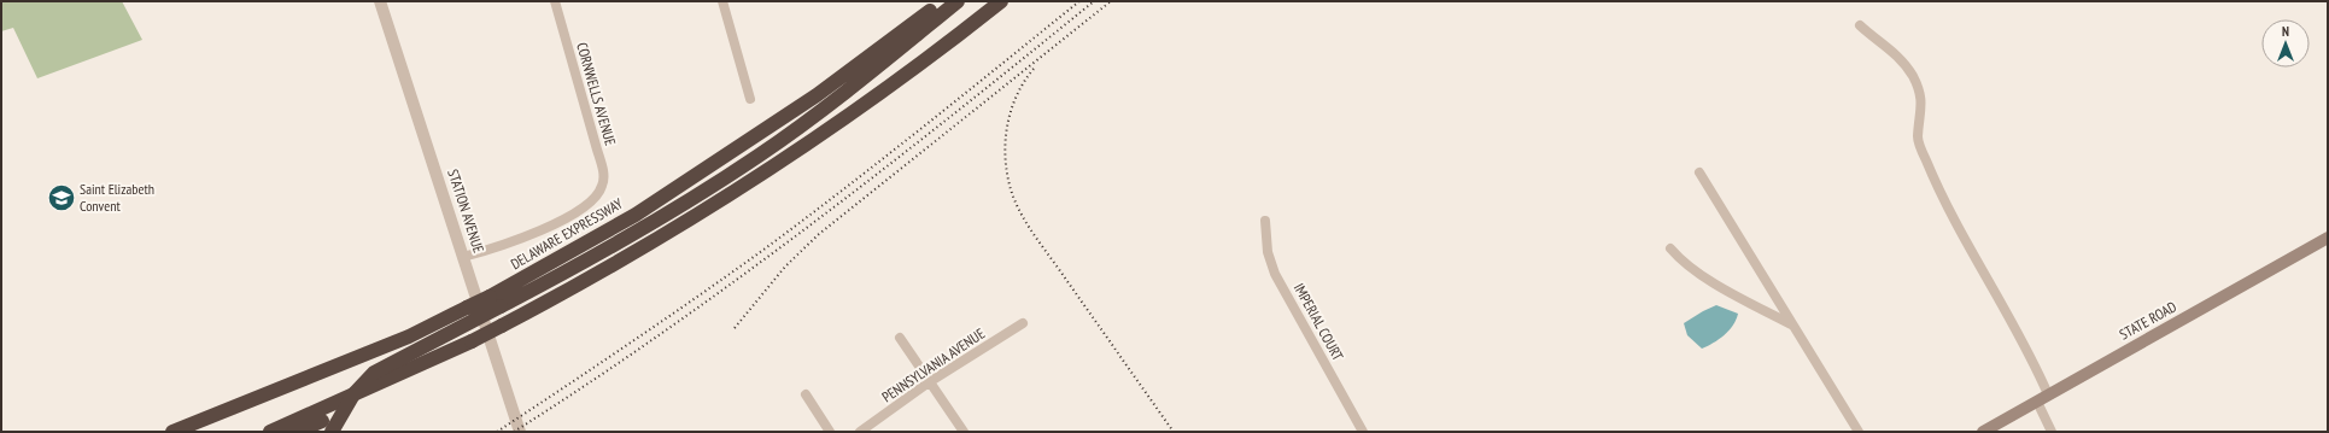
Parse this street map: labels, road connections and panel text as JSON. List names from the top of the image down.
{
  "streets": {
    "highway": ["DELAWARE EXPRESSWAY"],
    "main road": ["STATE ROAD"],
    "street": [
      "CORNWELLS AVENUE",
      "STATION AVENUE",
      "IMPERIAL COURT",
      "PENNSYLVANIA AVENUE"
    ]
  },
  "crossings": [
    ["CORNWELLS AVENUE", "STATION AVENUE"]
  ],
  "places": {
    "school or university": ["Saint Elizabeth Convent"]
  },
  "north": "top"
}
